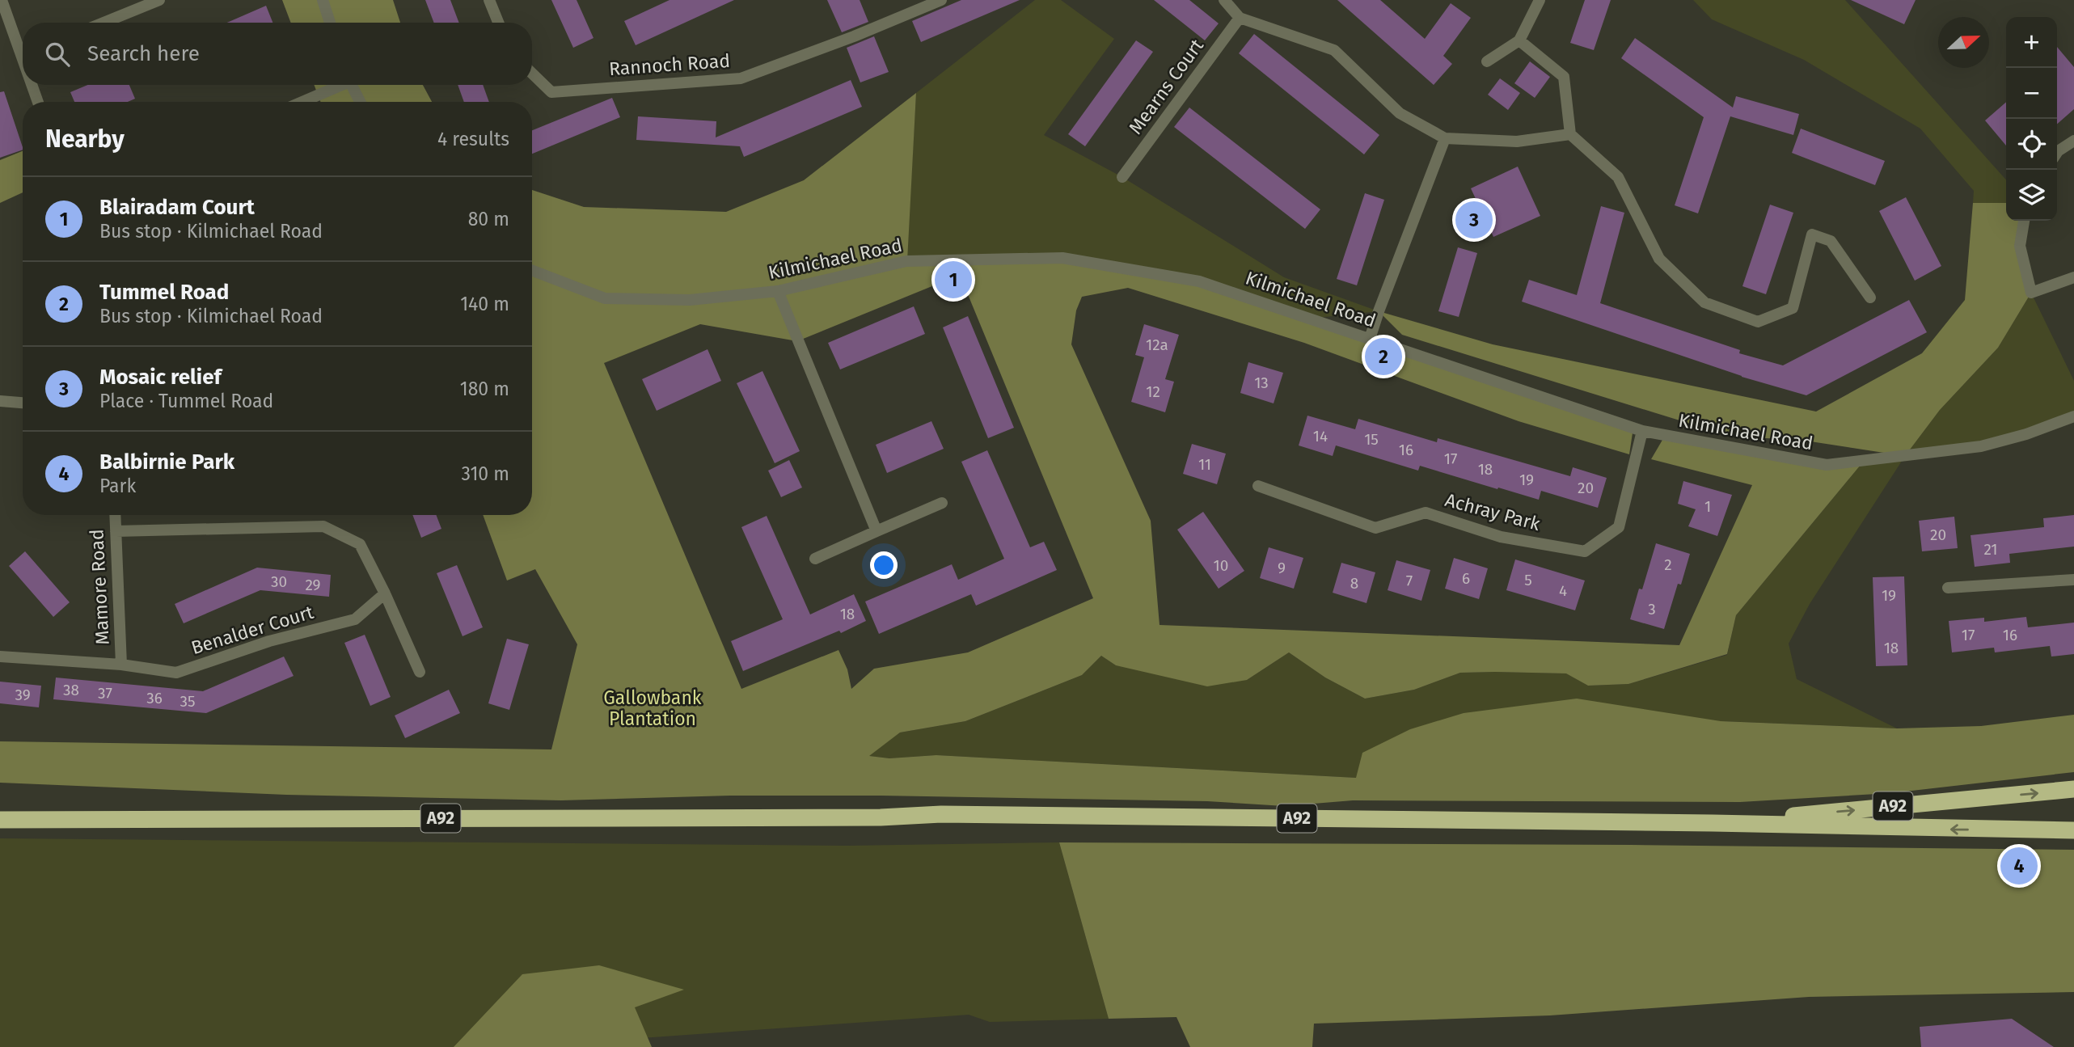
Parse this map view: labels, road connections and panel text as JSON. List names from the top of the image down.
{
  "streets": {
    "highway": ["A92"],
    "street": [
      "Rannoch Road",
      "Mearns Court",
      "Kilmichael Road",
      "Achray Park",
      "Mamore Road",
      "Benalder Court"
    ]
  },
  "crossings": [
    ["Kilmichael Road", "Achray Park"],
    ["Mamore Road", "Benalder Court"]
  ],
  "parks": ["Gallowbank Plantation"],
  "house_numbers": [
    "12a",
    "13",
    "12",
    "14",
    "15",
    "16",
    "17",
    "11",
    "18",
    "19",
    "20",
    "1",
    "20",
    "21",
    "2",
    "10",
    "9",
    "6",
    "5",
    "7",
    "30",
    "8",
    "29",
    "4",
    "19",
    "3",
    "18",
    "17",
    "16",
    "18",
    "38",
    "37",
    "39",
    "36",
    "35"
  ],
  "north": "right",
  "page": {
    "map_buttons": ["+", "−"],
    "search": "Search here",
    "heading": ["Nearby", "4 results"],
    "list": [
      {
        "mark": "1",
        "name": "Blairadam Court",
        "note": "Bus stop · Kilmichael Road",
        "value": "80 m"
      },
      {
        "mark": "2",
        "name": "Tummel Road",
        "note": "Bus stop · Kilmichael Road",
        "value": "140 m"
      },
      {
        "mark": "3",
        "name": "Mosaic relief",
        "note": "Place · Tummel Road",
        "value": "180 m"
      },
      {
        "mark": "4",
        "name": "Balbirnie Park",
        "note": "Park",
        "value": "310 m"
      }
    ],
    "pins": [
      "3",
      "1",
      "2",
      "4"
    ]
  }
}
